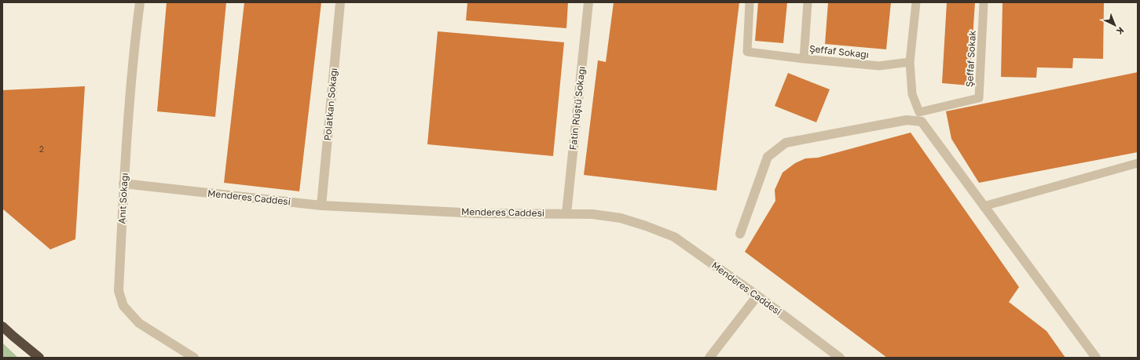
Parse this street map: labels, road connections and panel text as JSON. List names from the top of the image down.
{
  "streets": {
    "street": [
      "Polatkan Sokağı",
      "Fatin Rüştü Sokağı",
      "Menderes Caddesi",
      "Anıt Sokağı"
    ],
    "lane": ["Şeffaf Sokağı", "Şeffaf Sokak"]
  },
  "crossings": [
    ["Şeffaf Sokağı", "Şeffaf Sokak"],
    ["Polatkan Sokağı", "Menderes Caddesi"],
    ["Fatin Rüştü Sokağı", "Menderes Caddesi"],
    ["Menderes Caddesi", "Anıt Sokağı"]
  ],
  "house_numbers": ["2"],
  "north": "bottom right"
}
